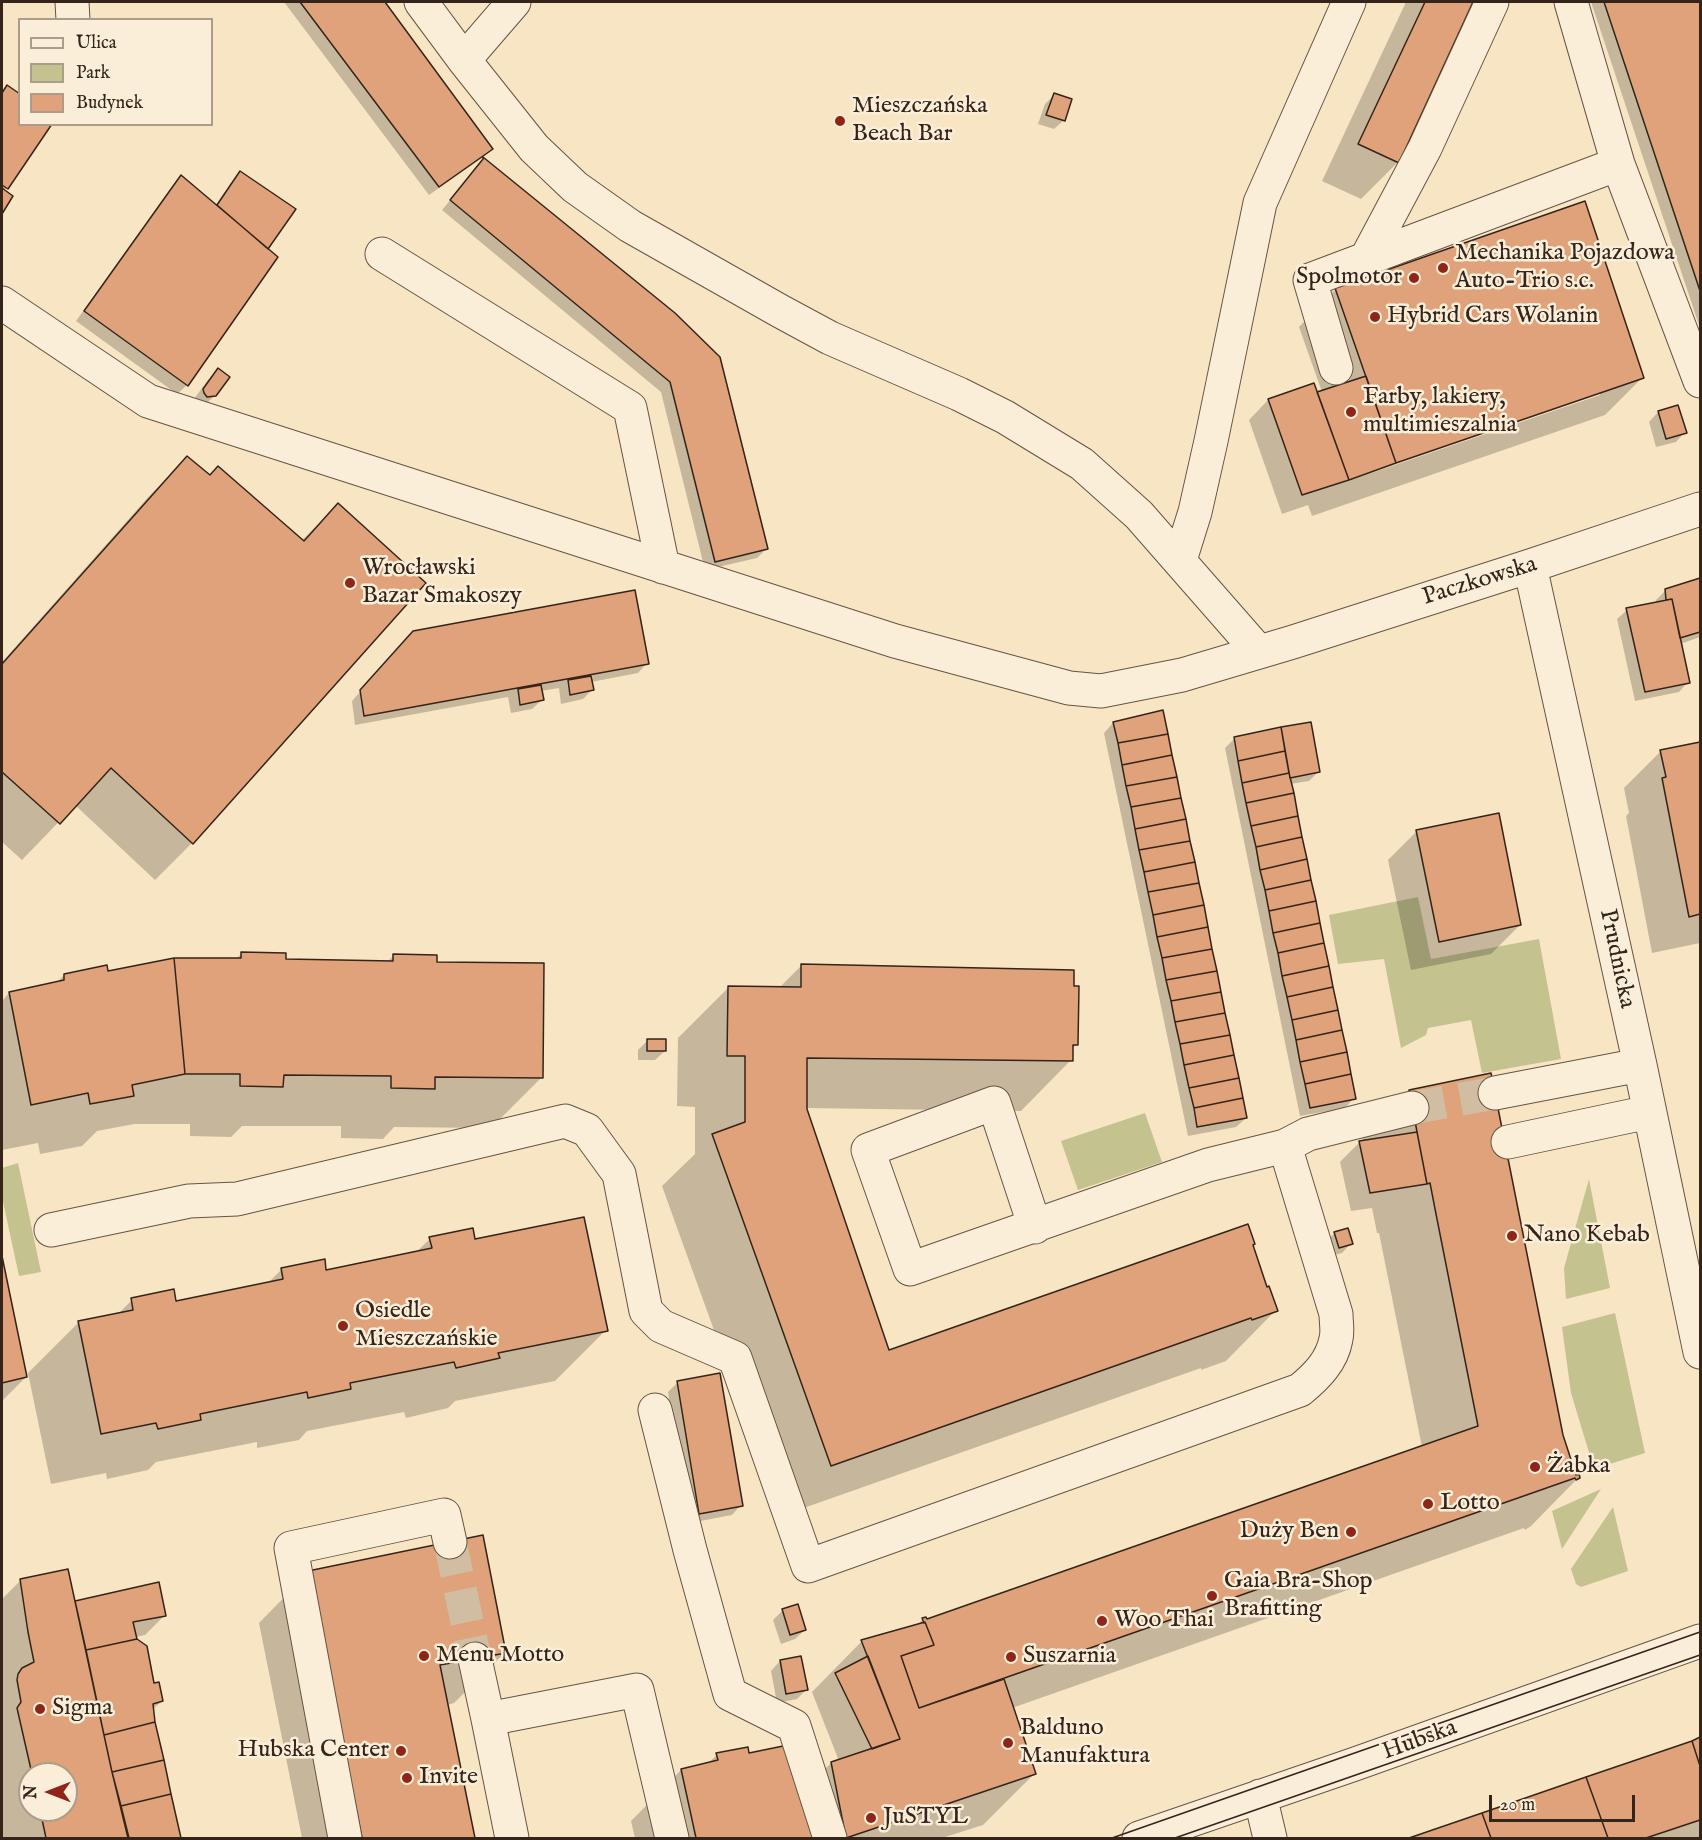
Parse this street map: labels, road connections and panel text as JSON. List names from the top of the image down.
{
  "streets": {
    "street": ["Paczkowska", "Prudnicka", "Hubska"]
  },
  "crossings": [
    ["Paczkowska", "Prudnicka"]
  ],
  "places": [
    "Mieszczańska Beach Bar",
    "Mechanika Pojazdowa Auto-Trio s.c.",
    "Spolmotor",
    "Hybrid Cars Wolanin",
    "Farby, lakiery, multimieszalnia",
    "Wrocławski Bazar Smakoszy",
    "Nano Kebab",
    "Osiedle Mieszczańskie",
    "Żabka",
    "Lotto",
    "Duży Ben",
    "Gaia Bra-Shop Brafitting",
    "Woo Thai",
    "Menu Motto",
    "Suszarnia",
    "Sigma",
    "Balduno Manufaktura",
    "Hubska Center",
    "Invite",
    "JuSTYL"
  ],
  "legend": ["Ulica", "Park", "Budynek"],
  "scale_bar": "20 m",
  "north": "left"
}
